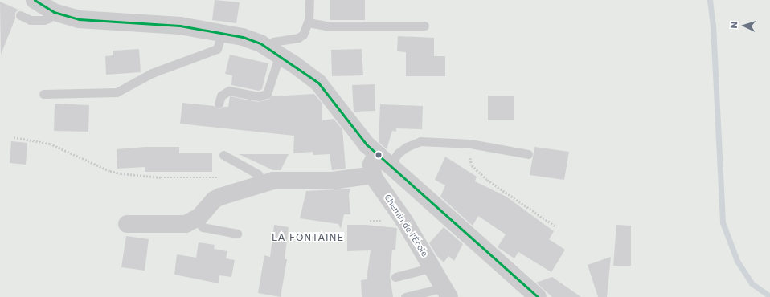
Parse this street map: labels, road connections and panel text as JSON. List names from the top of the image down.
{
  "streets": {
    "street": ["Chemin de l'École"]
  },
  "districts": ["LA FONTAINE"],
  "north": "left"
}
